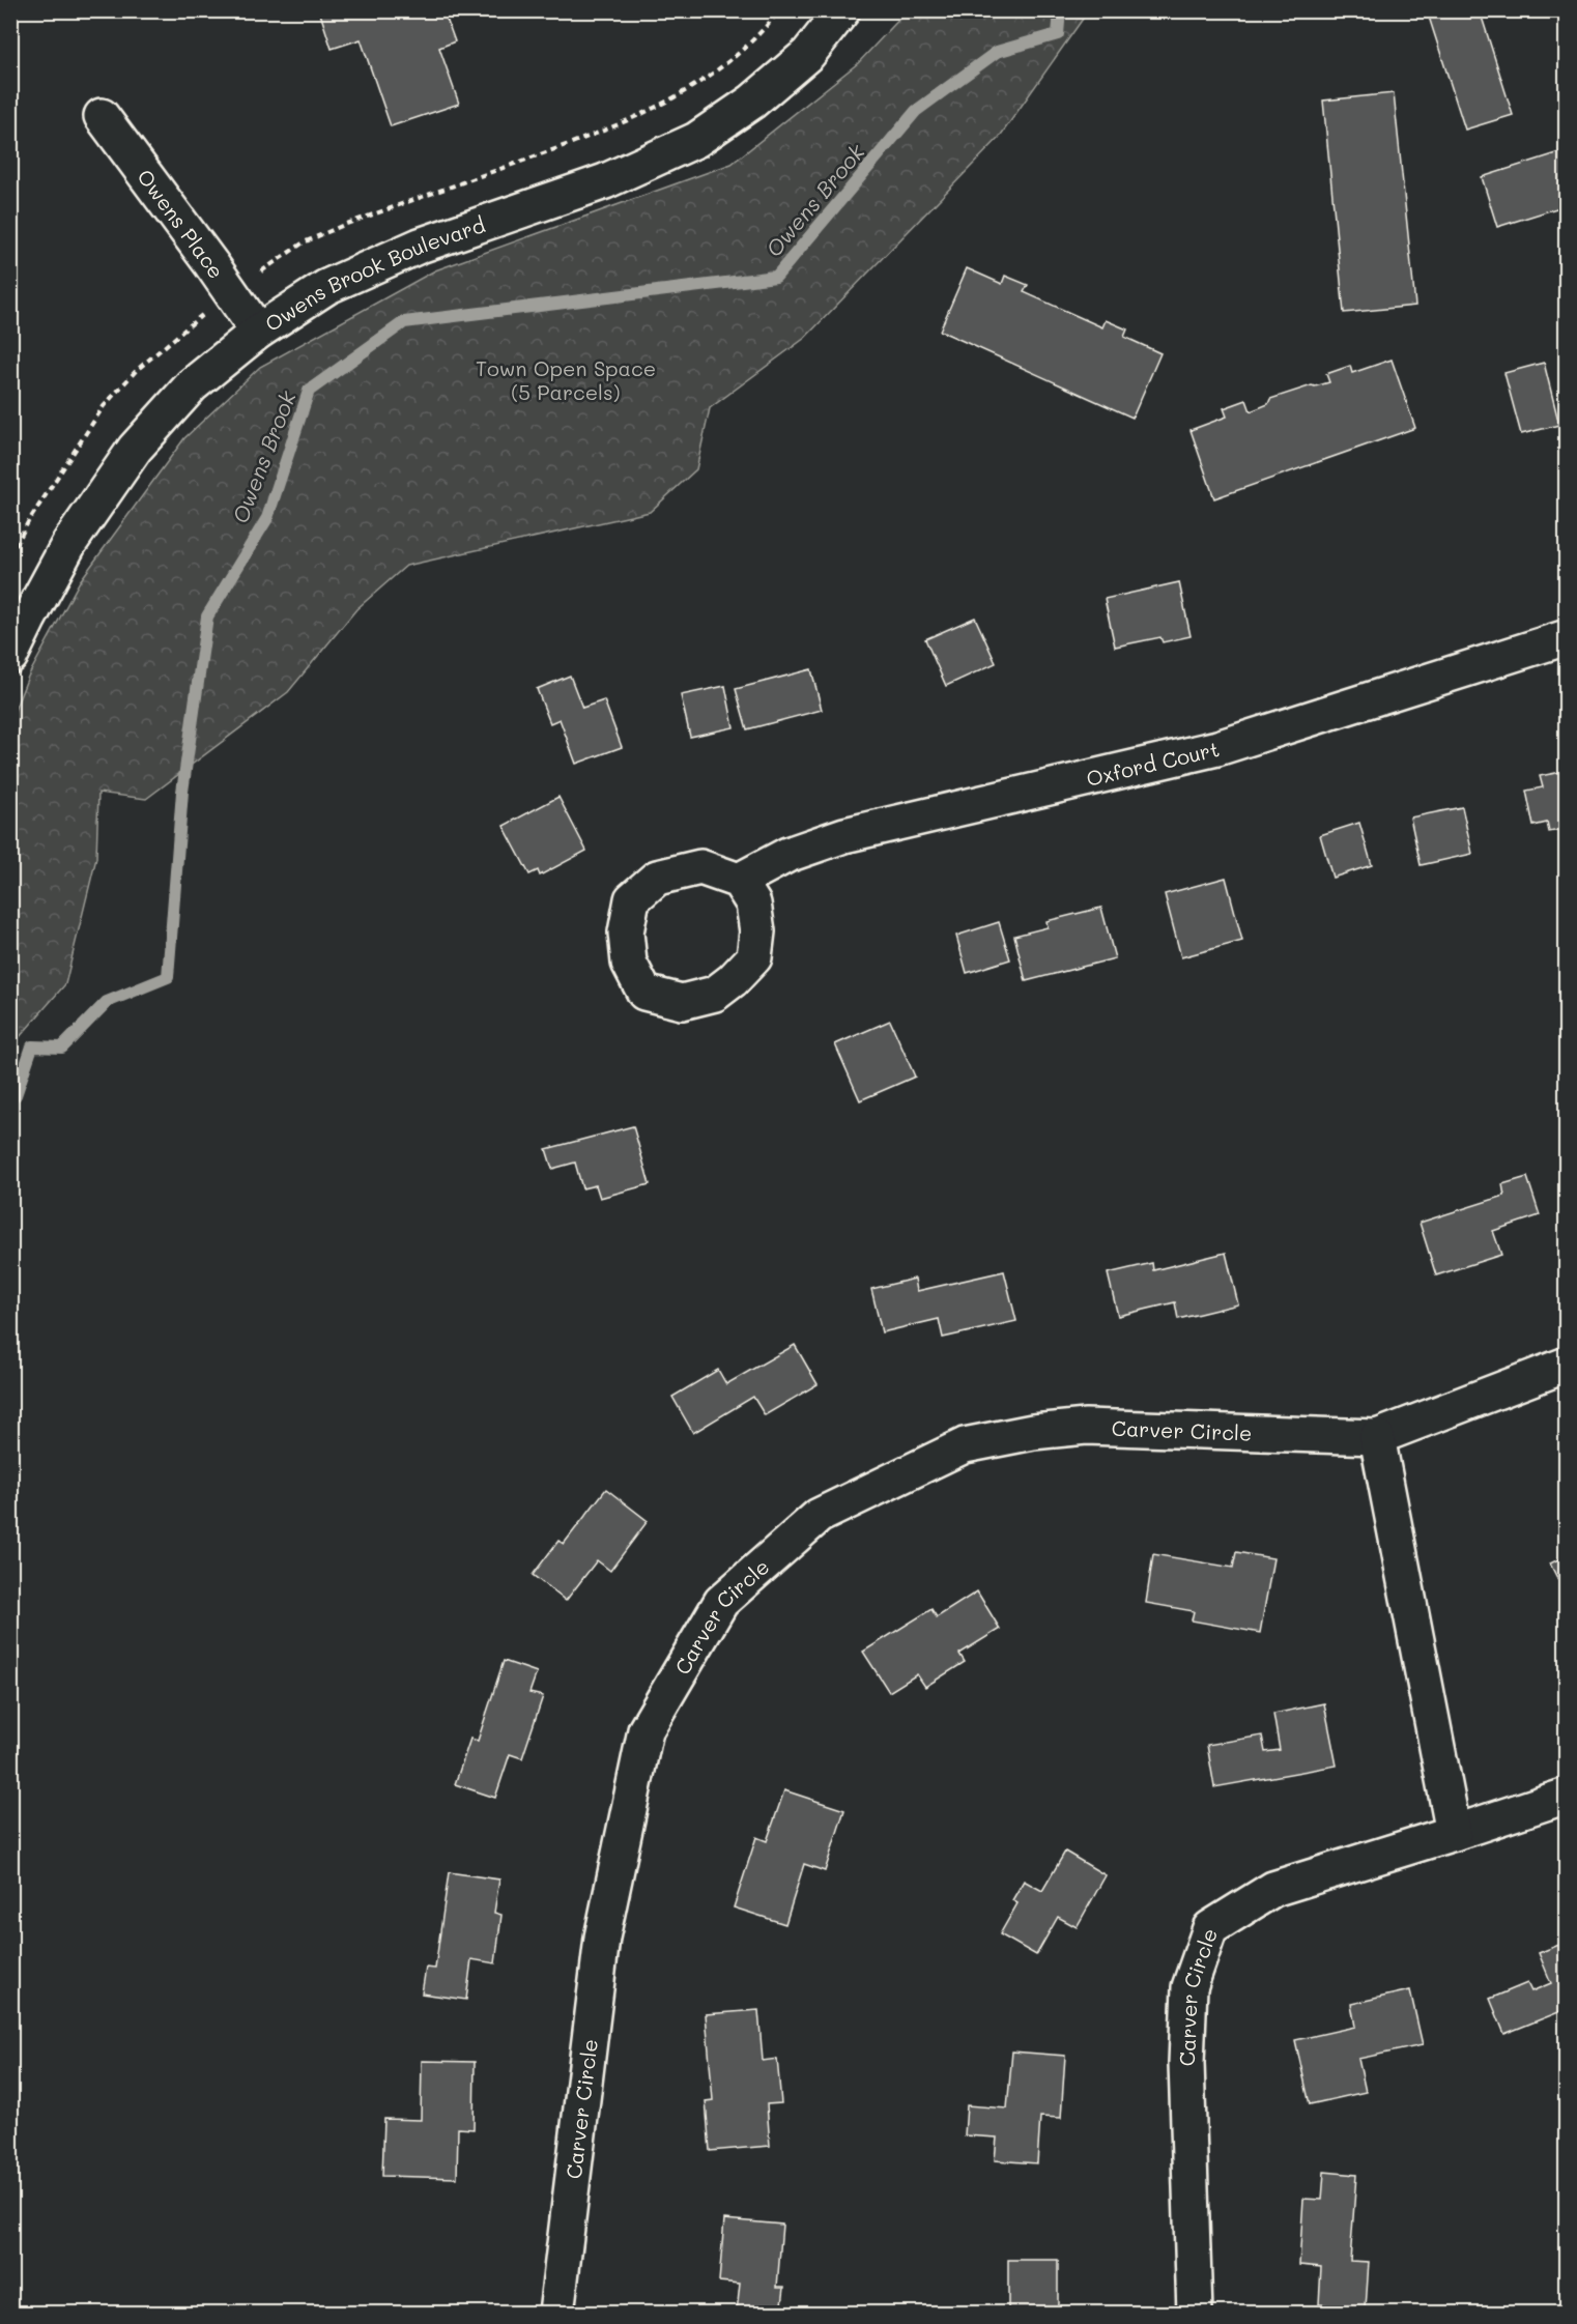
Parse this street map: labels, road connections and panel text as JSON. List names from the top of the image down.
{
  "streets": {
    "street": [
      "Owens Place",
      "Owens Brook Boulevard",
      "Oxford Court",
      "Carver Circle"
    ]
  },
  "crossings": [
    ["Owens Place", "Owens Brook Boulevard"]
  ],
  "water": ["Owens Brook"],
  "parks": ["Town Open Space (5 Parcels)"]
}
